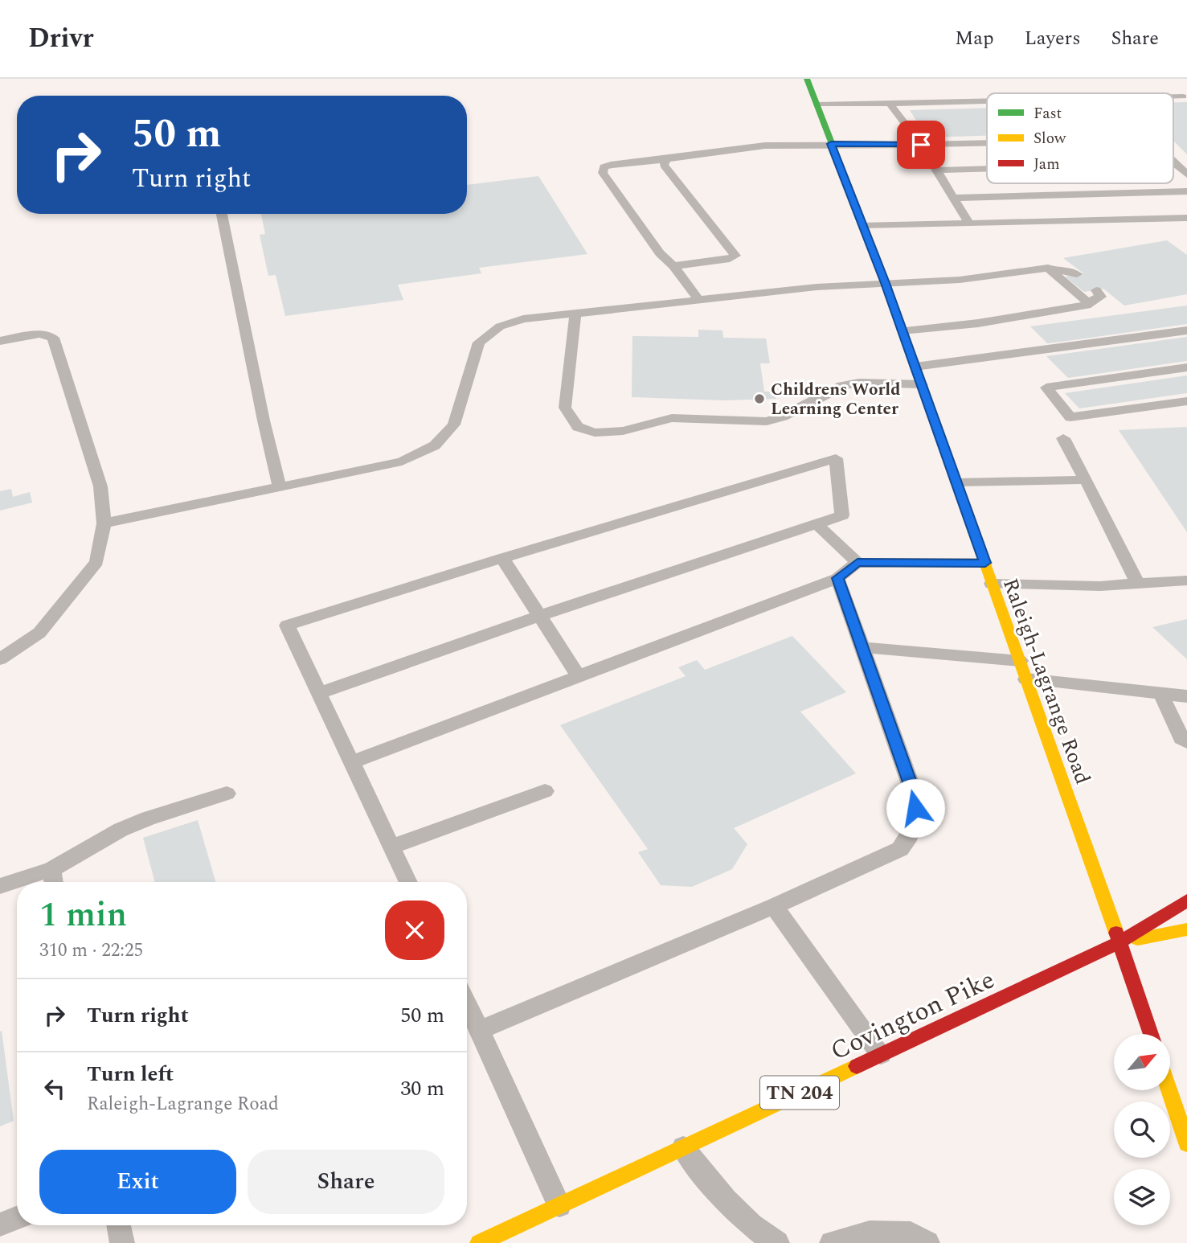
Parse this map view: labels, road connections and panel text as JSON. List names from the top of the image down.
{
  "streets": {
    "main road": ["Raleigh-Lagrange Road", "Covington Pike", "TN 204"]
  },
  "crossings": [
    ["Raleigh-Lagrange Road", "Covington Pike"]
  ],
  "places": ["Childrens World Learning Center"],
  "legend": ["Fast", "Slow", "Jam"],
  "north": "top right",
  "page": {
    "header": "Drivr",
    "nav": ["Map", "Layers", "Share"],
    "turn": ["50 m", "Turn right"],
    "heading": ["1 min", "310 m · 22:25"],
    "list": [
      {
        "name": "Turn right",
        "value": "50 m"
      },
      {
        "name": "Turn left",
        "note": "Raleigh-Lagrange Road",
        "value": "30 m"
      }
    ],
    "buttons": ["Exit", "Share"]
  }
}
